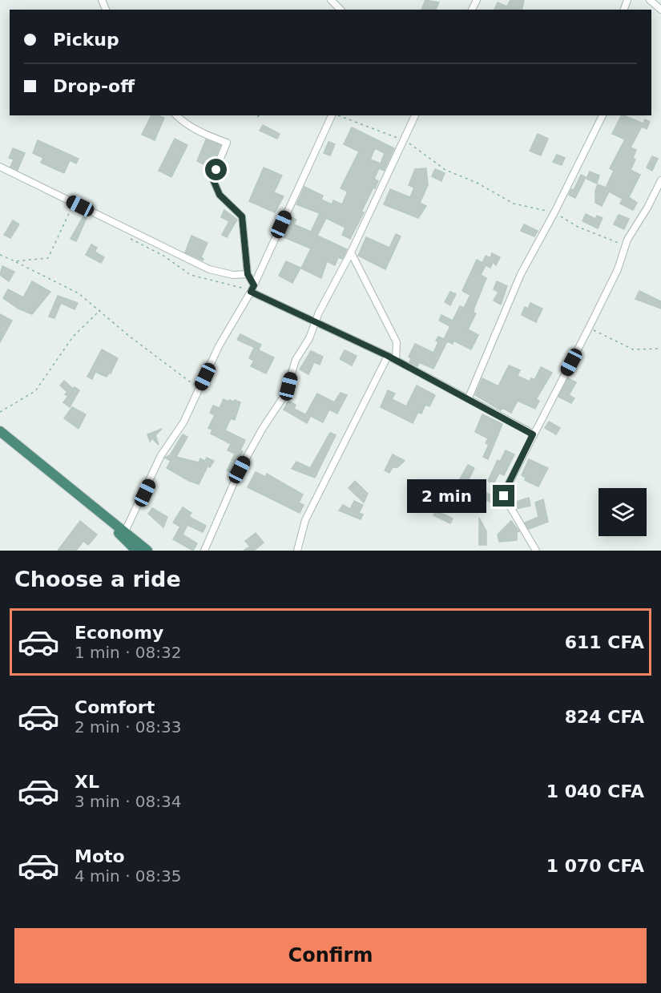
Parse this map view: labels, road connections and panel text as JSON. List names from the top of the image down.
{
  "page": {
    "banner": ["Pickup", "Drop-off"],
    "bubble": "2 min",
    "heading": "Choose a ride",
    "list": [
      {
        "name": "Economy",
        "note": "1 min · 08:32",
        "value": "611 CFA"
      },
      {
        "name": "Comfort",
        "note": "2 min · 08:33",
        "value": "824 CFA"
      },
      {
        "name": "XL",
        "note": "3 min · 08:34",
        "value": "1 040 CFA"
      },
      {
        "name": "Moto",
        "note": "4 min · 08:35",
        "value": "1 070 CFA"
      }
    ],
    "buttons": "Confirm"
  }
}
